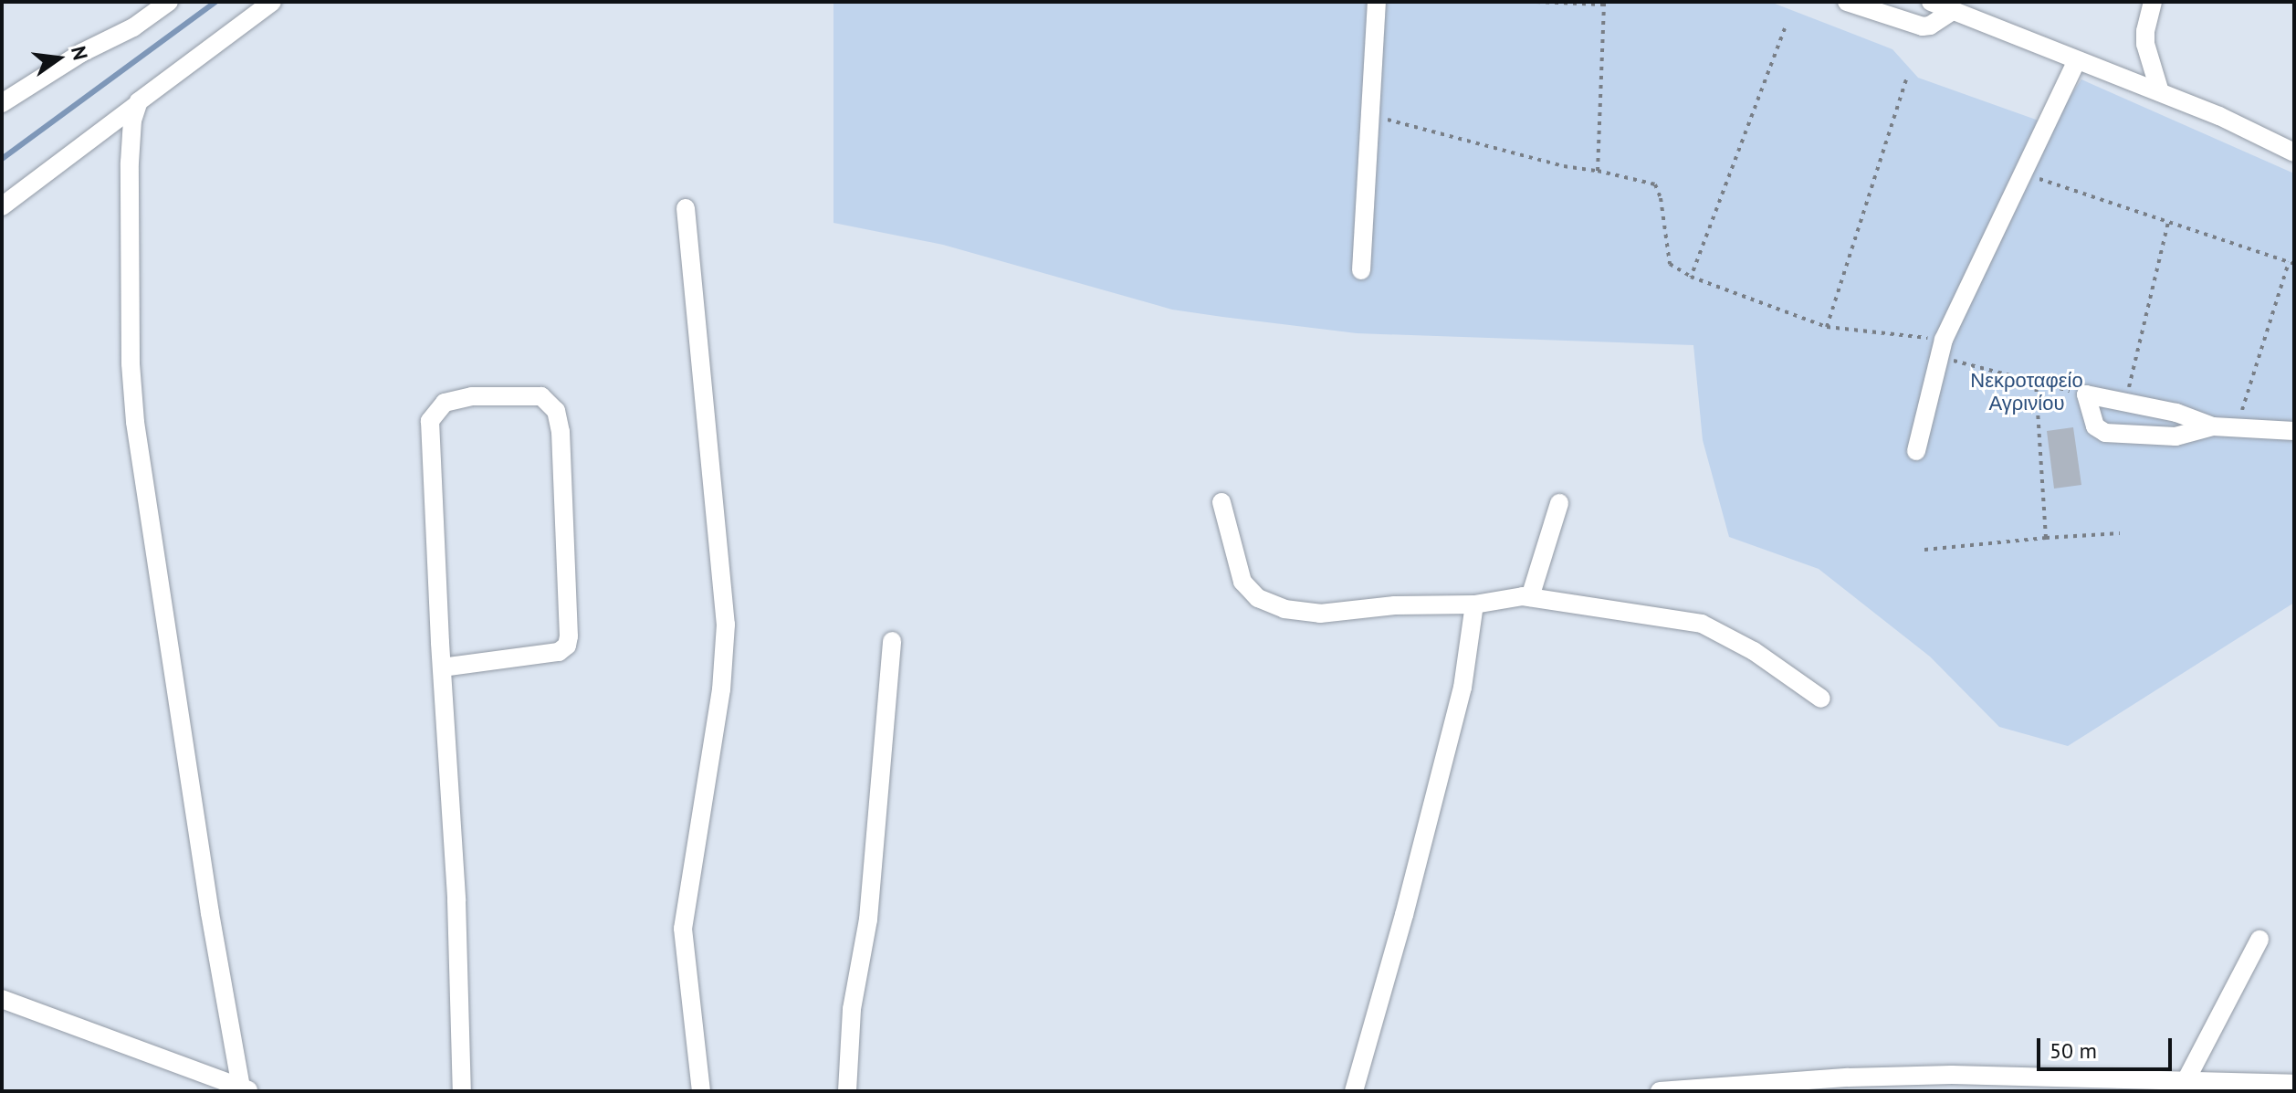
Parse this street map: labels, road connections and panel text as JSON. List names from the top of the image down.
{
  "parks": ["Νεκροταφείο Αγρινίου"],
  "scale_bar": "50 m",
  "north": "right"
}
